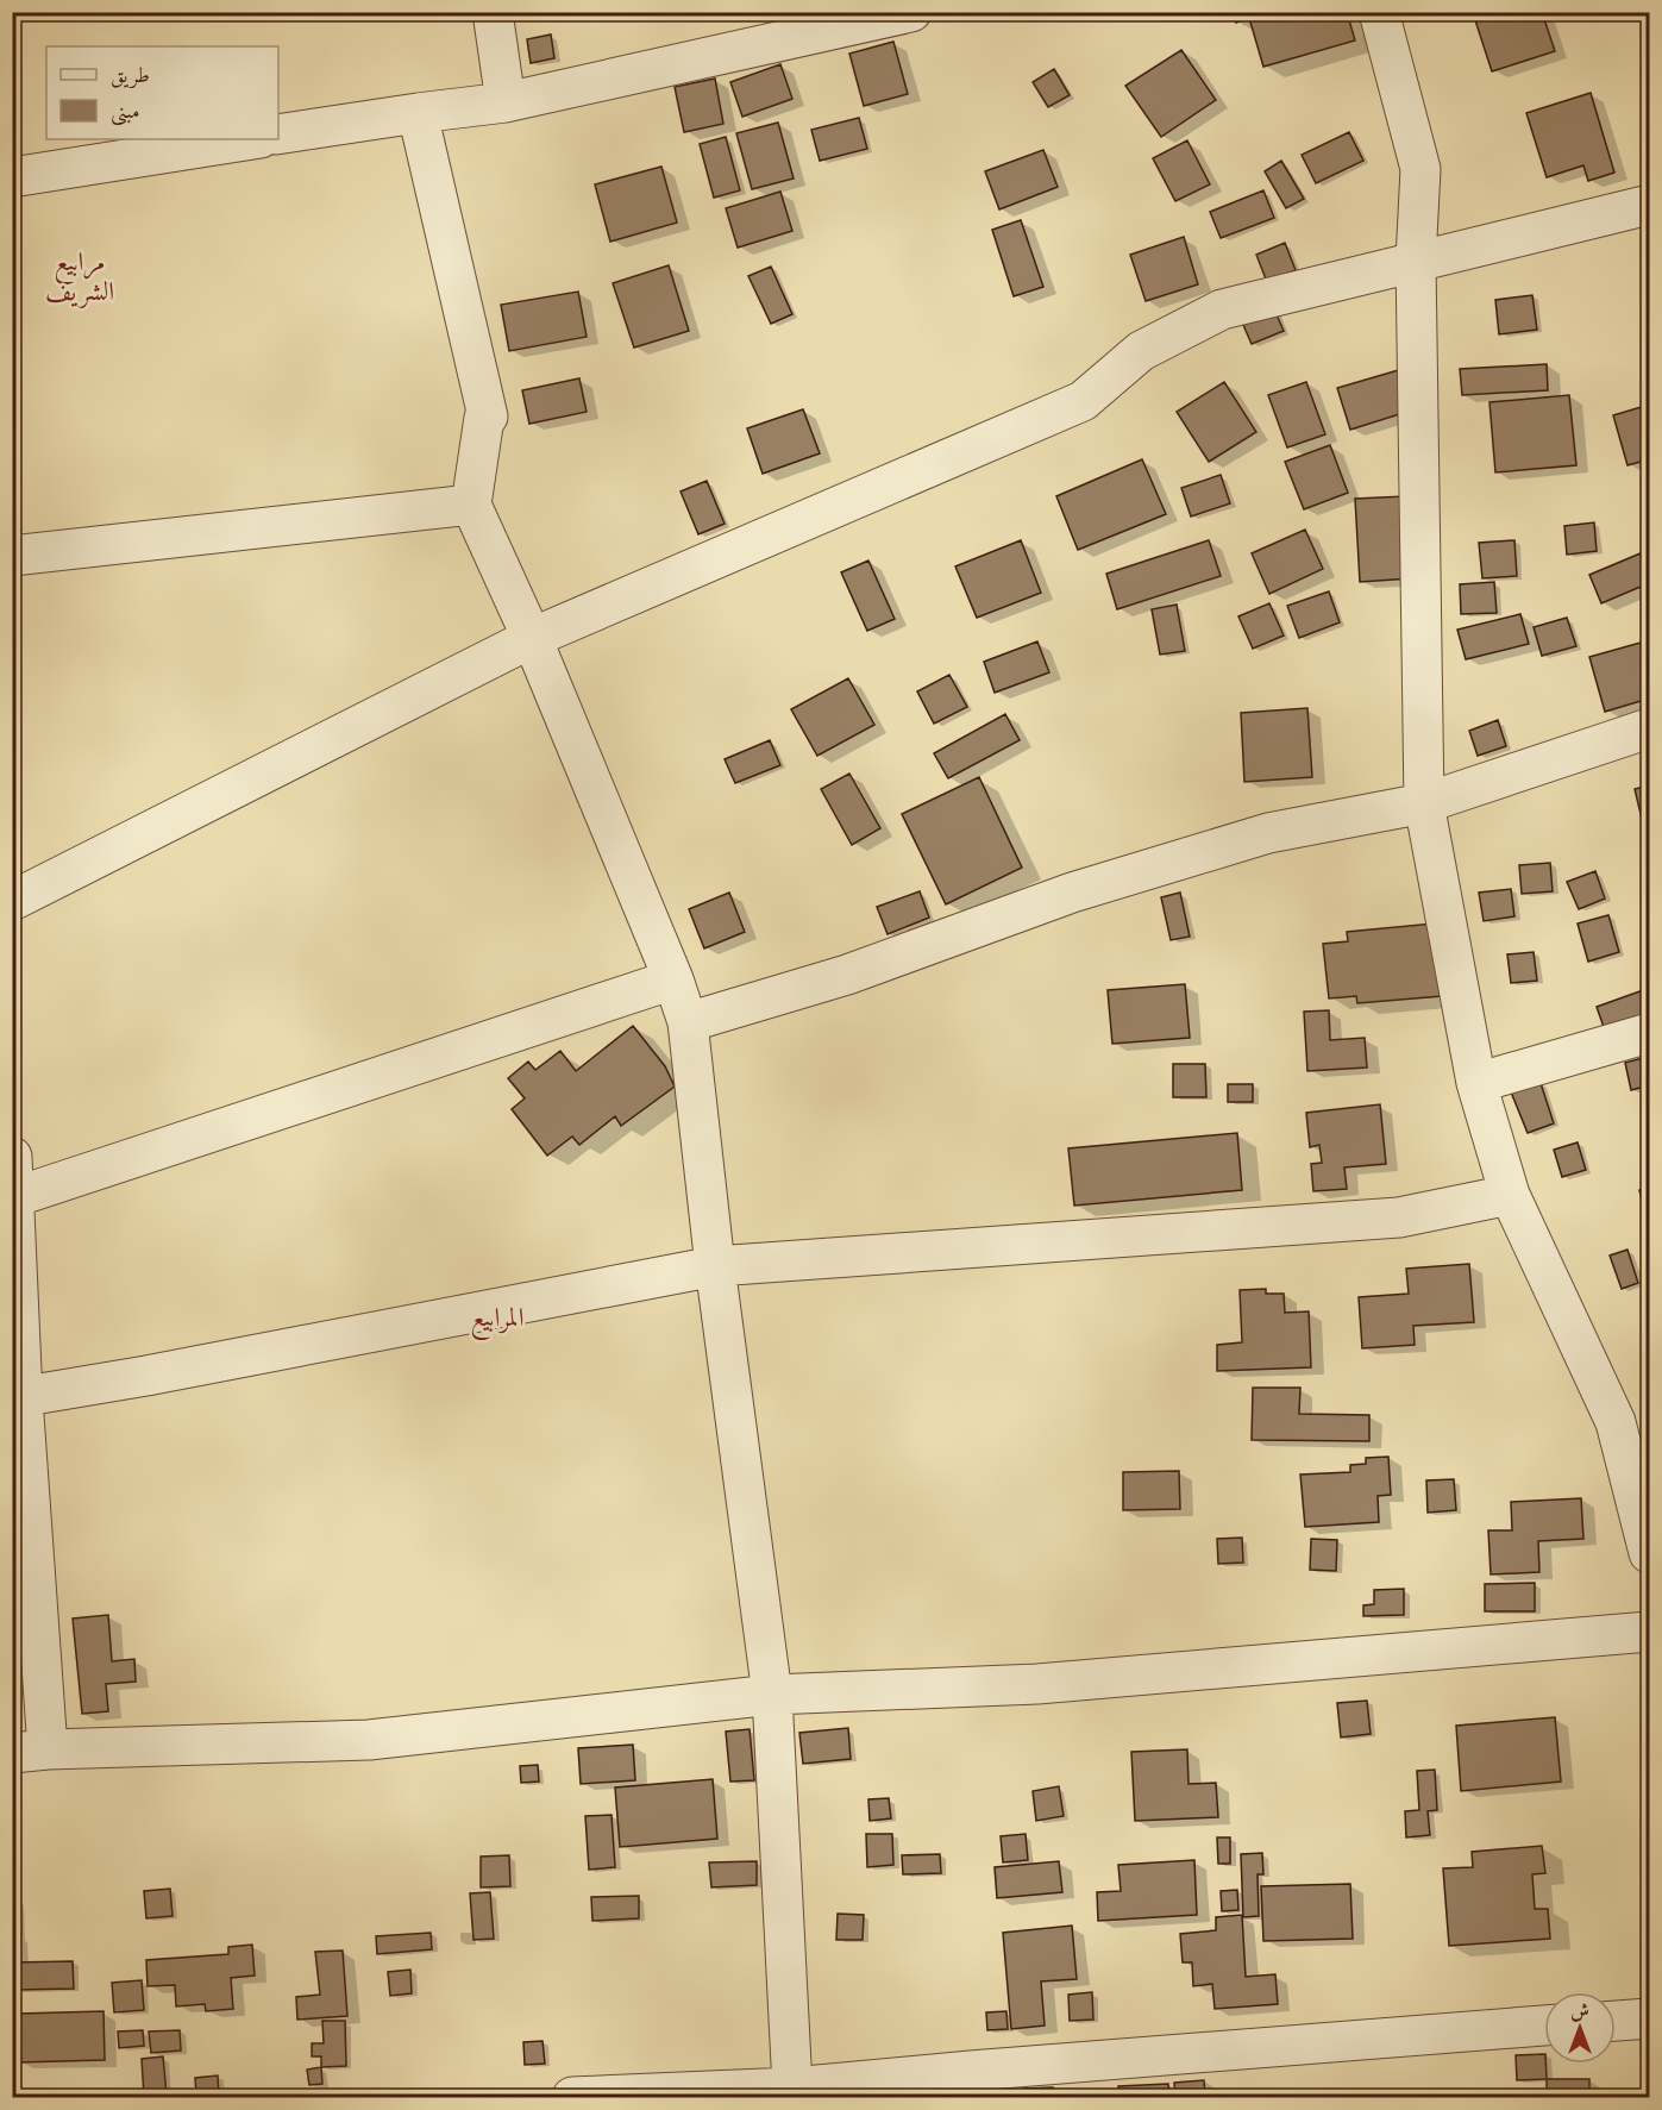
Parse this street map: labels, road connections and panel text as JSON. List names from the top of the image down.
{
  "districts": ["مرابيع الشريف", "المرابيع"],
  "legend": ["طريق", "مبنى"],
  "north": "top"
}
